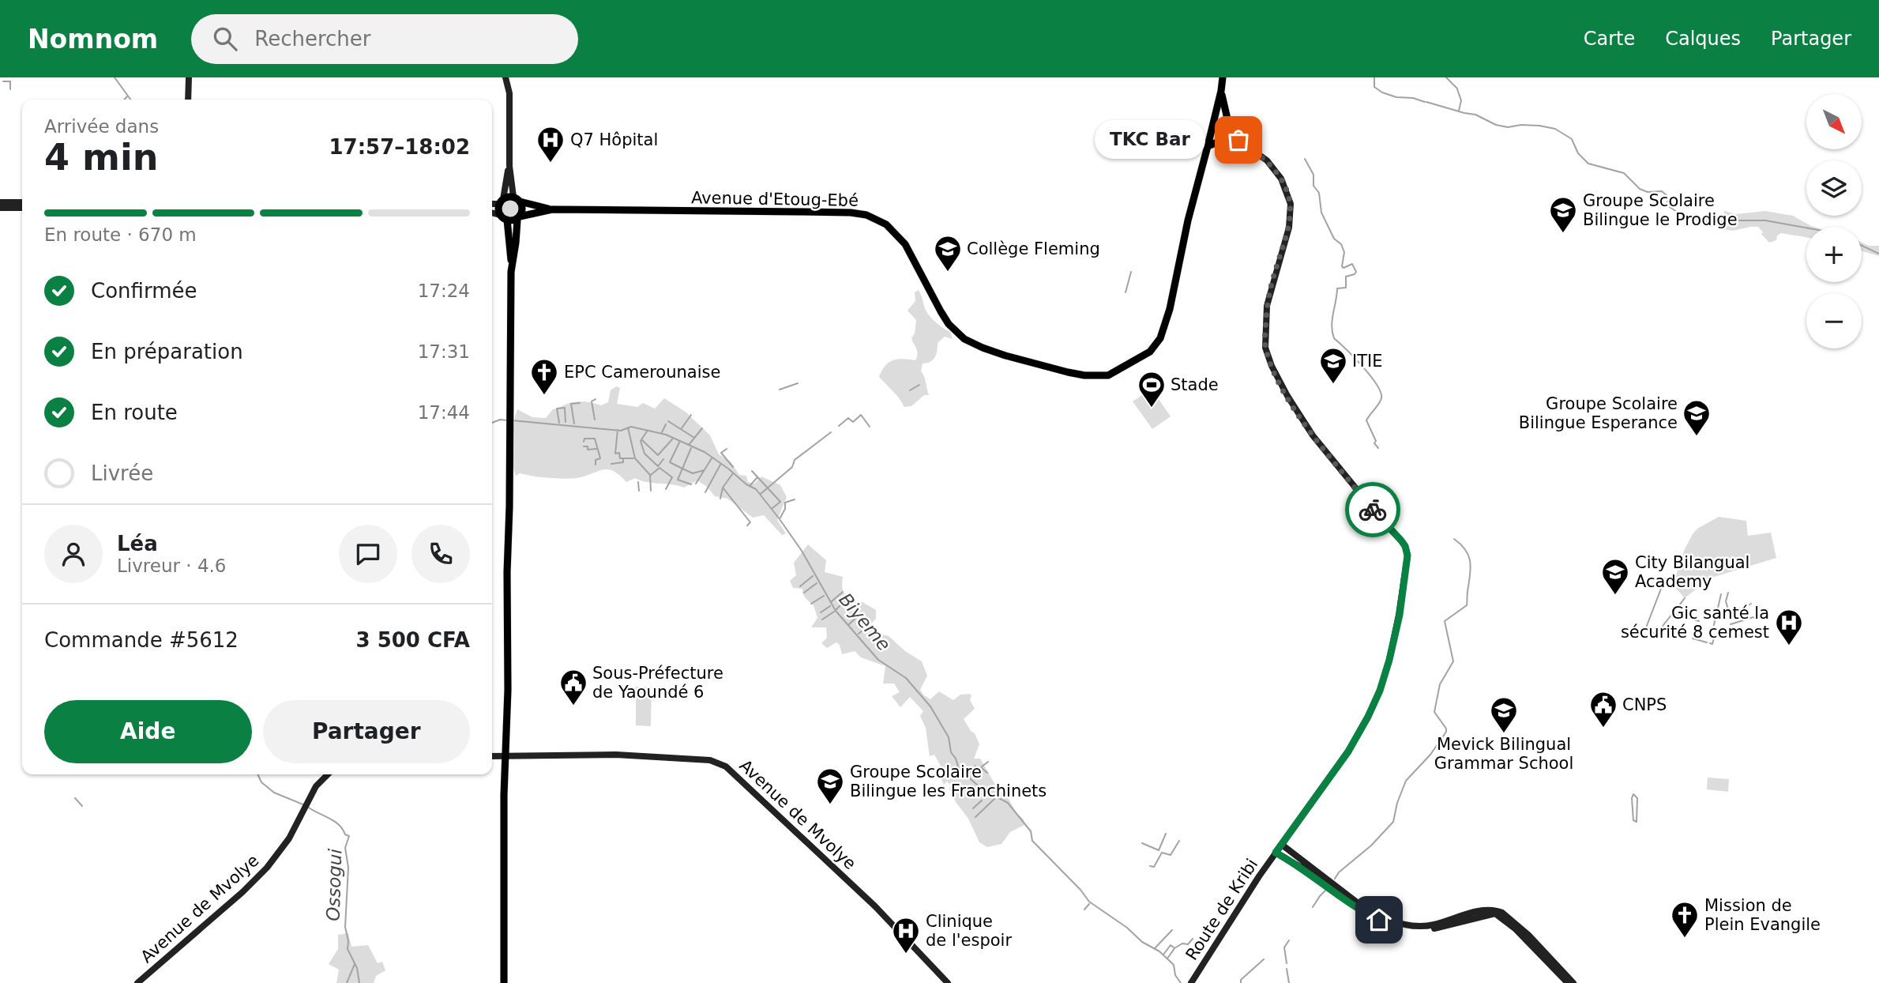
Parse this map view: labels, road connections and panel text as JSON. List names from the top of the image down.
{
  "streets": {
    "main road": ["Avenue d'Etoug-Ebé", "Avenue de Mvolye", "Route de Kribi"]
  },
  "crossings": [
    ["Avenue d'Etoug-Ebé", "Route de Kribi"]
  ],
  "water": ["Biyeme", "Ossogui"],
  "places": {
    "other": ["TKC Bar"],
    "hospital": ["Q7 Hôpital", "Gic santé la sécurité 8 cemest", "Clinique de l'espoir"],
    "school or university": [
      "Groupe Scolaire Bilingue le Prodige",
      "Collège Fleming",
      "ITIE",
      "Groupe Scolaire Bilingue Esperance",
      "City Bilangual Academy",
      "Mevick Bilingual Grammar School",
      "Groupe Scolaire Bilingue les Franchinets"
    ],
    "church": ["EPC Camerounaise", "Mission de Plein Evangile"],
    "sports": ["Stade"],
    "public building": ["Sous-Préfecture de Yaoundé 6", "CNPS"]
  },
  "north": "bottom right",
  "page": {
    "header": "Nomnom",
    "search": "Rechercher",
    "nav": ["Carte", "Calques", "Partager"],
    "map_buttons": ["+", "−"],
    "heading": ["4 min", "Arrivée dans", "17:57–18:02"],
    "panel": [
      "Léa",
      "Livreur · 4.6",
      "Commande #5612",
      "3 500 CFA"
    ],
    "bubble": "TKC Bar",
    "bar": "En route · 670 m",
    "list": [
      ["Confirmée", "17:24"],
      ["En préparation", "17:31"],
      ["En route", "17:44"],
      "Livrée"
    ],
    "buttons": ["Aide", "Partager"]
  }
}
